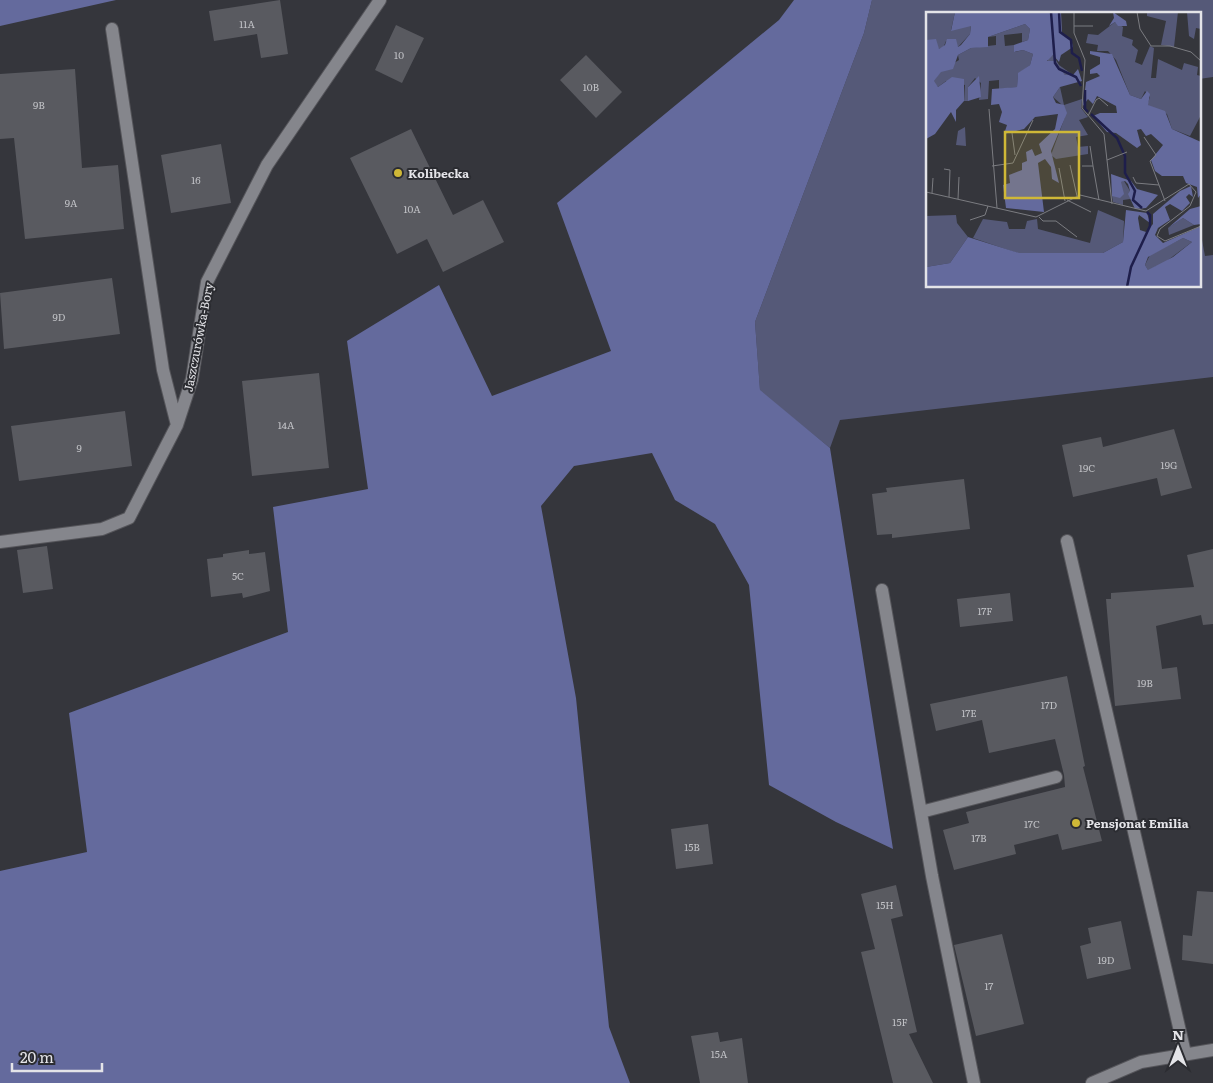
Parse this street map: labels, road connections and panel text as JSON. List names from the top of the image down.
{
  "streets": {
    "street": ["Jaszczurówka-Bory"]
  },
  "places": ["Kolibecka", "Pensjonat Emilia"],
  "house_numbers": [
    "11A",
    "10",
    "10B",
    "9B",
    "16",
    "9A",
    "10A",
    "9D",
    "14A",
    "9",
    "19G",
    "19C",
    "5C",
    "17F",
    "19B",
    "17D",
    "17E",
    "17C",
    "17B",
    "15B",
    "15H",
    "19D",
    "17",
    "15F",
    "15A"
  ],
  "scale_bar": "20 m",
  "north": "top"
}
